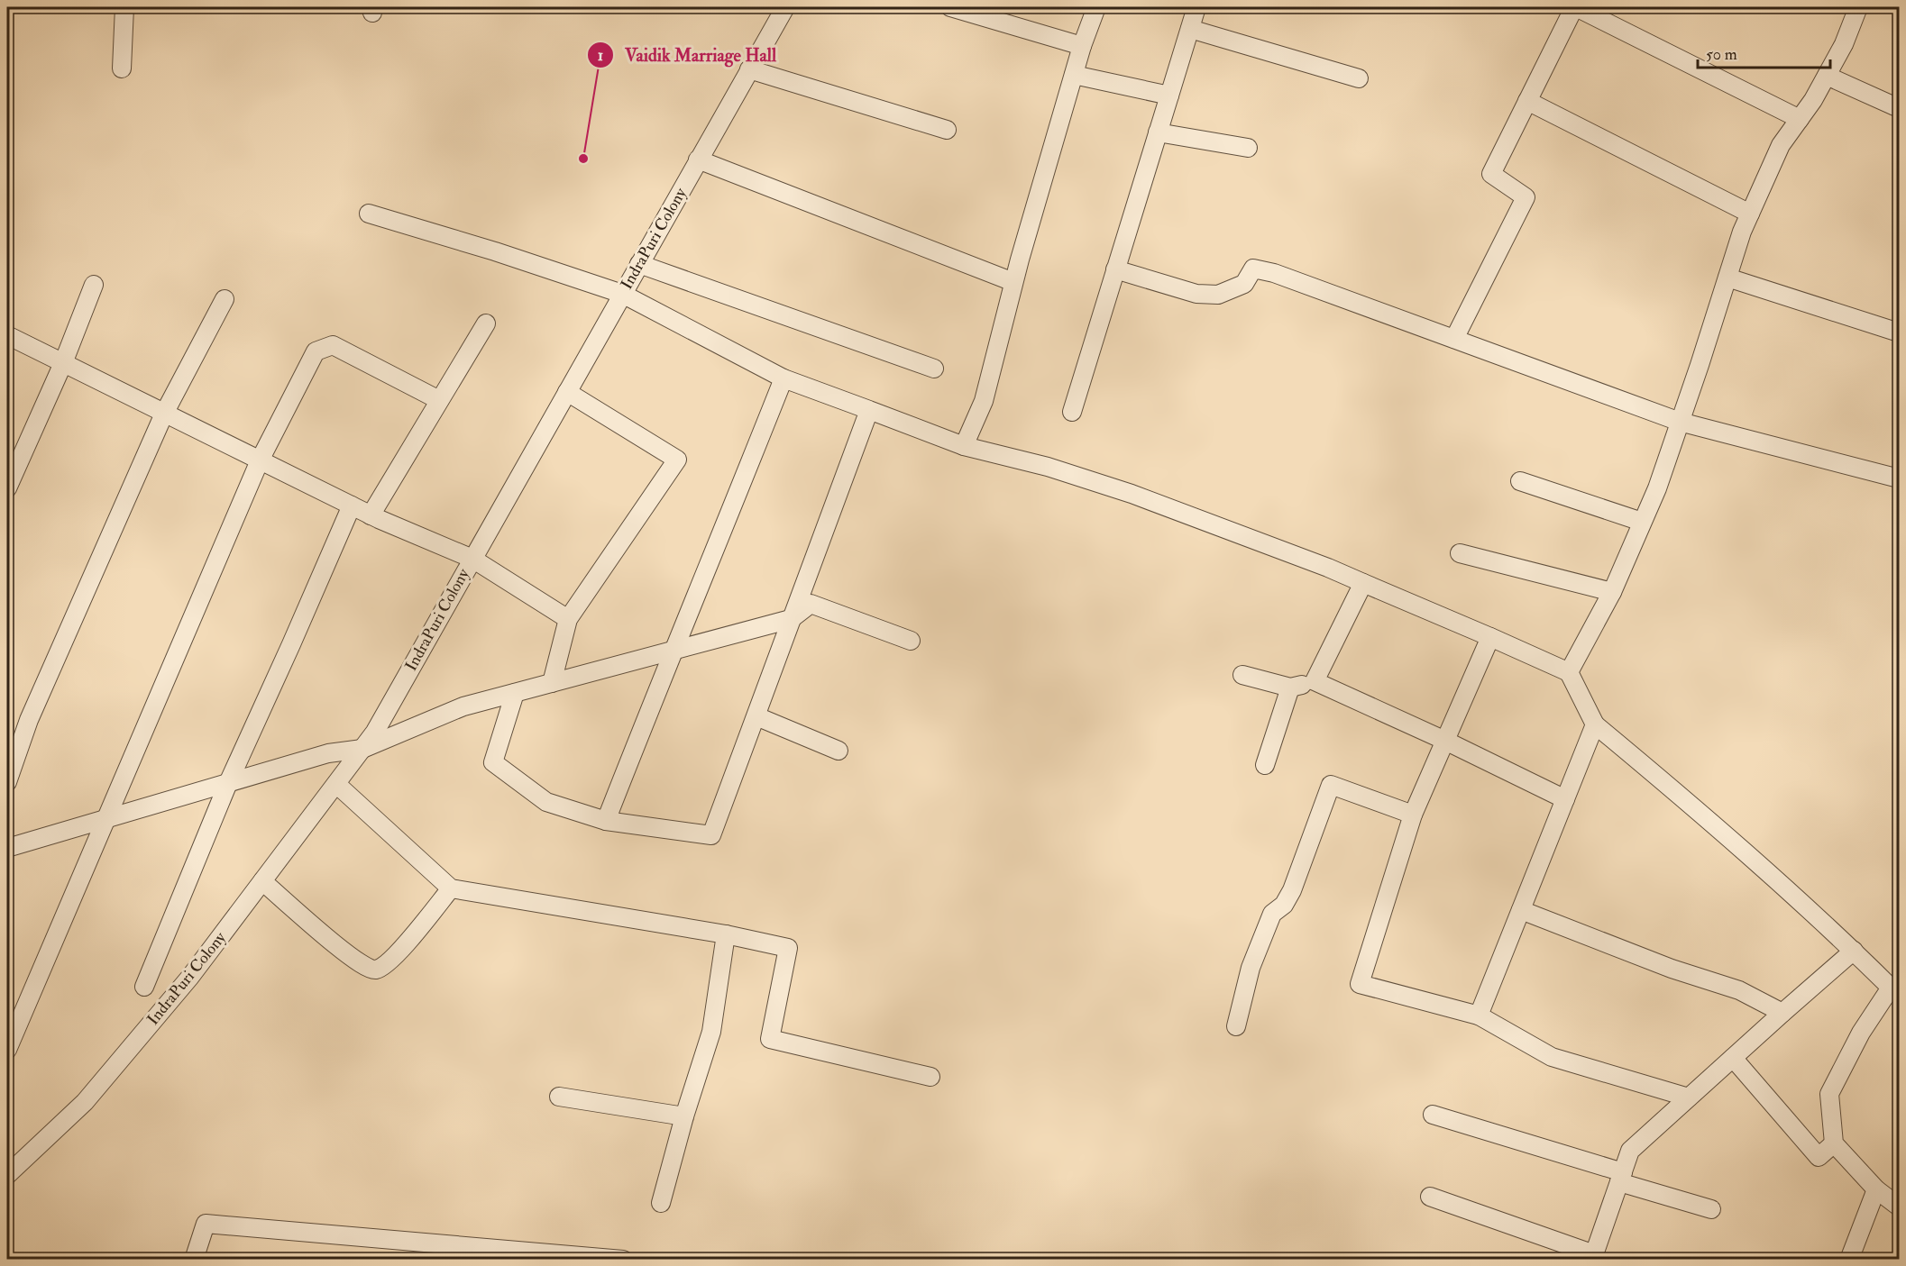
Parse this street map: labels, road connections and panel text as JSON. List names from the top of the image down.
{
  "streets": {
    "street": ["IndraPuri Colony"]
  },
  "places": ["Vaidik Marriage Hall"],
  "scale_bar": "50 m"
}
